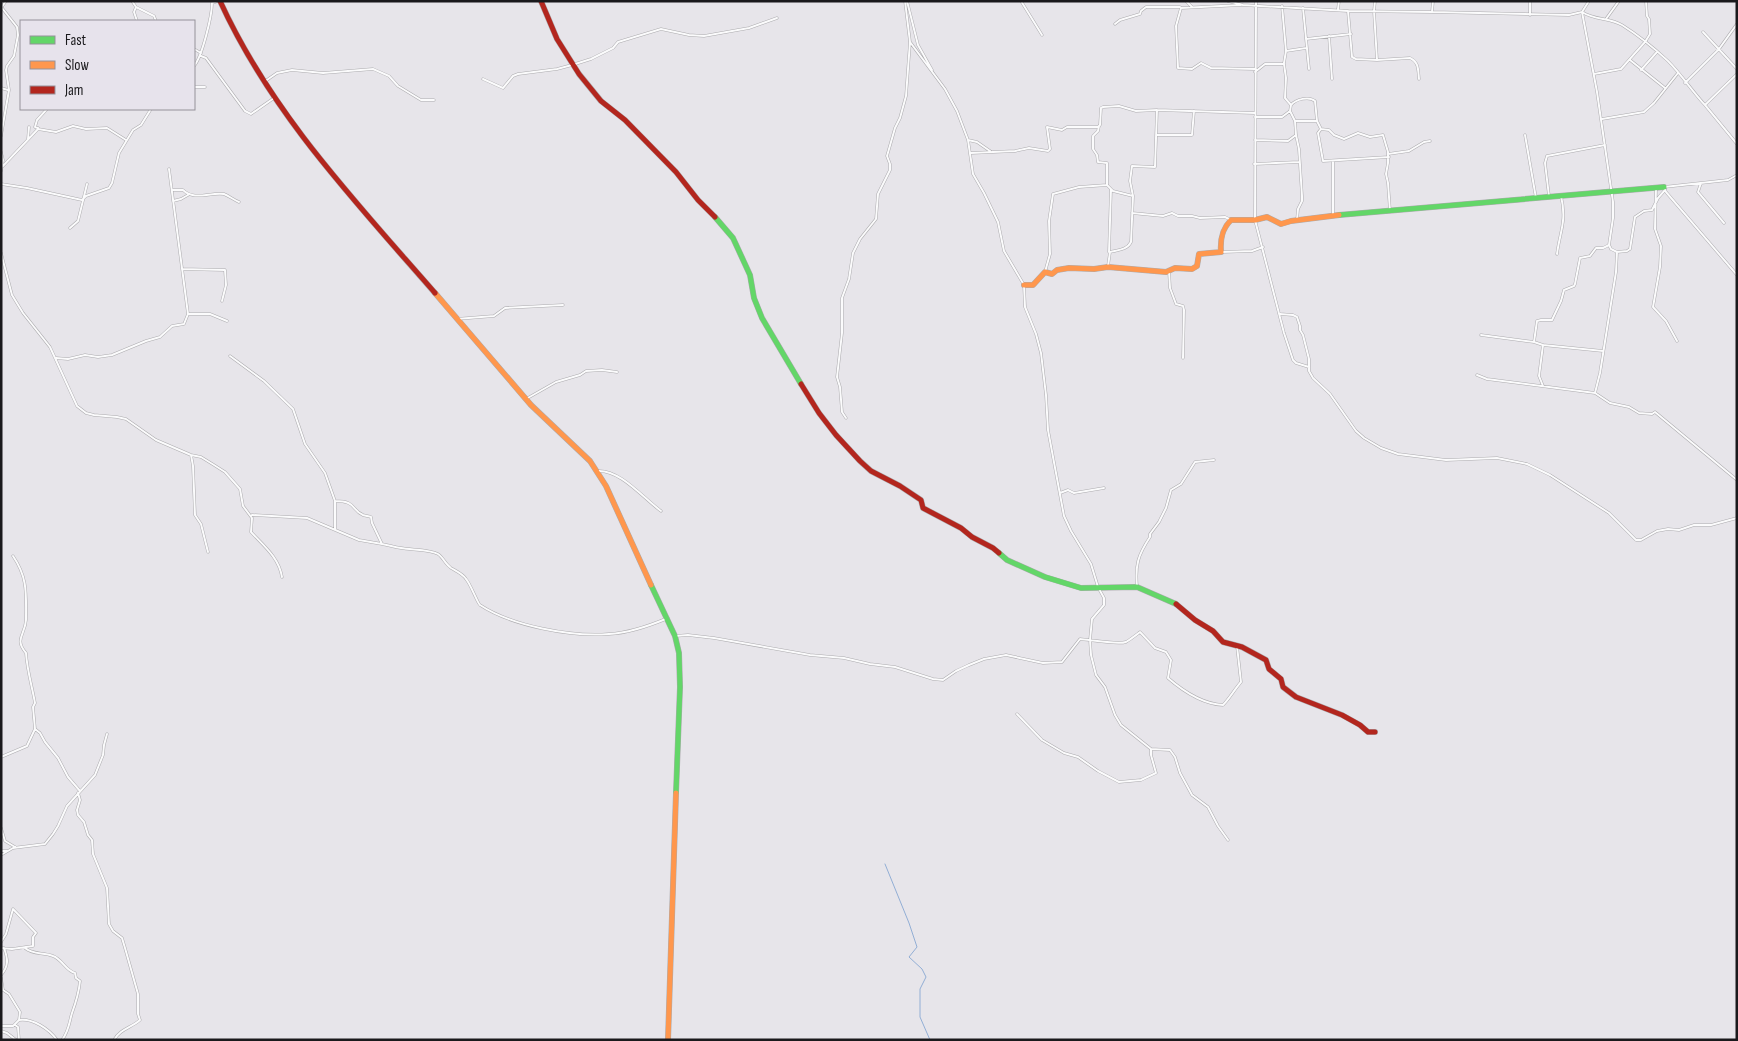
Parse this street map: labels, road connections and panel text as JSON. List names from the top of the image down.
{
  "legend": ["Fast", "Slow", "Jam"]
}
